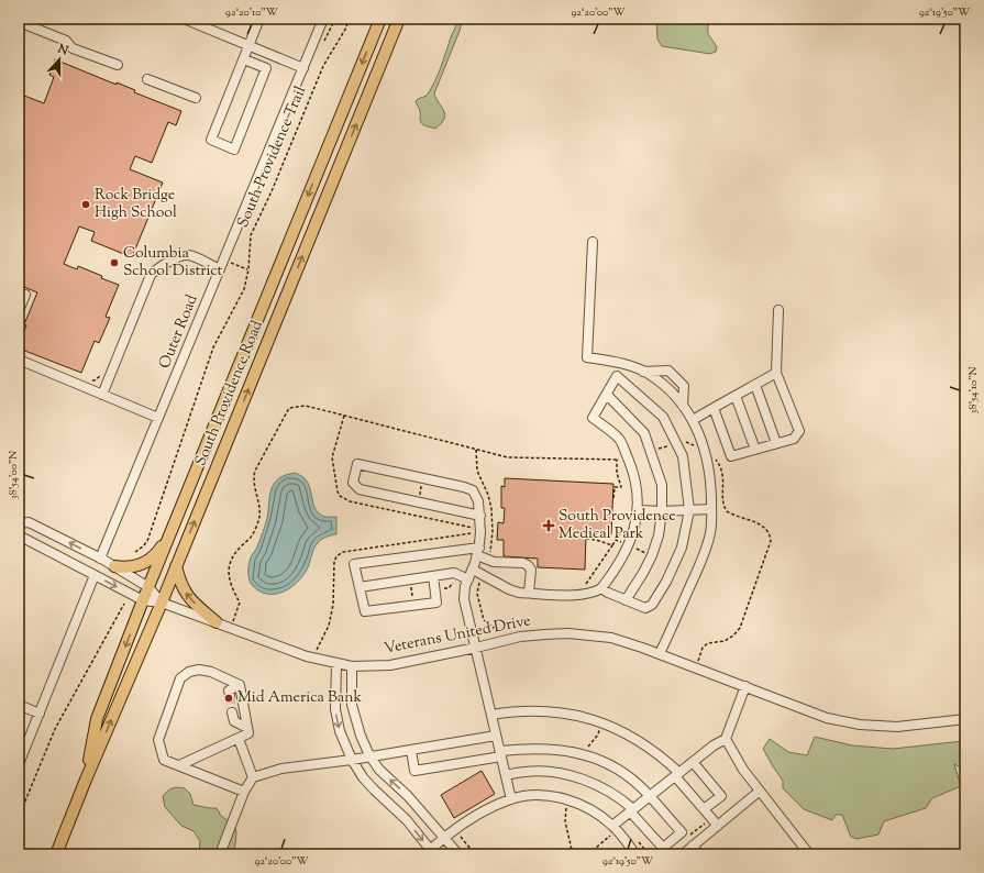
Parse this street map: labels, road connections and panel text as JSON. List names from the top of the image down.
{
  "streets": {
    "main road": ["South Providence Road"],
    "street": ["Outer Road", "Veterans United Drive"],
    "path": ["South Providence Trail"]
  },
  "crossings": [
    ["South Providence Road", "Veterans United Drive"]
  ],
  "places": {
    "other": ["Rock Bridge High School", "Columbia School District", "Mid America Bank"],
    "health": ["South Providence Medical Park"]
  },
  "north": "top",
  "coordinates": [
    "92°20'10\"W",
    "92°20'00\"W",
    "92°19'50\"W",
    "38°54'10\"N",
    "38°54'00\"N"
  ]
}
